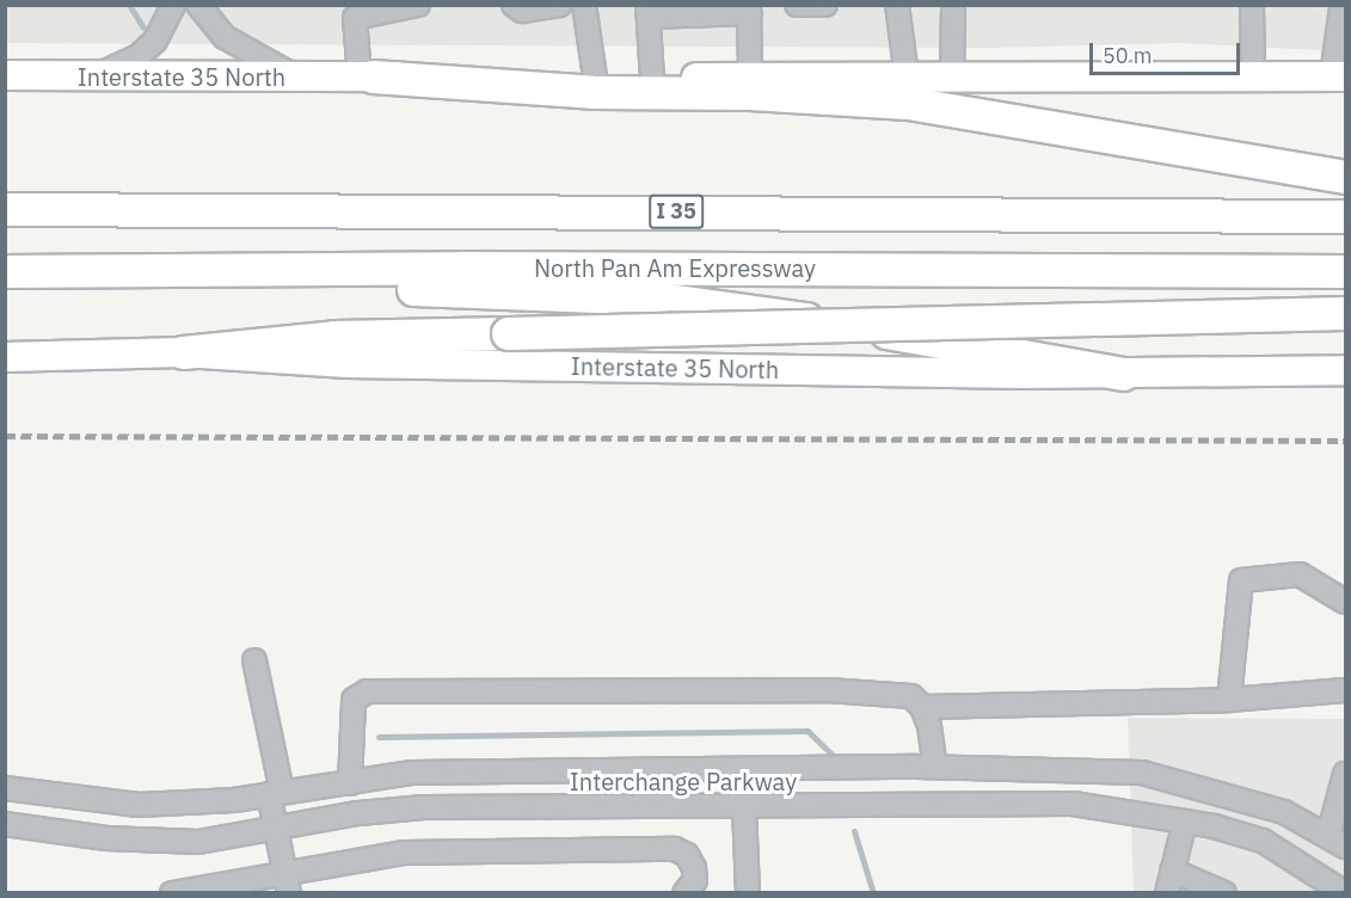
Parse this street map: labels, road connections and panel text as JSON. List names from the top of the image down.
{
  "streets": {
    "highway": ["I 35", "North Pan Am Expressway"],
    "main road": ["Interstate 35 North"],
    "street": ["Interchange Parkway"]
  },
  "scale_bar": "50 m"
}
